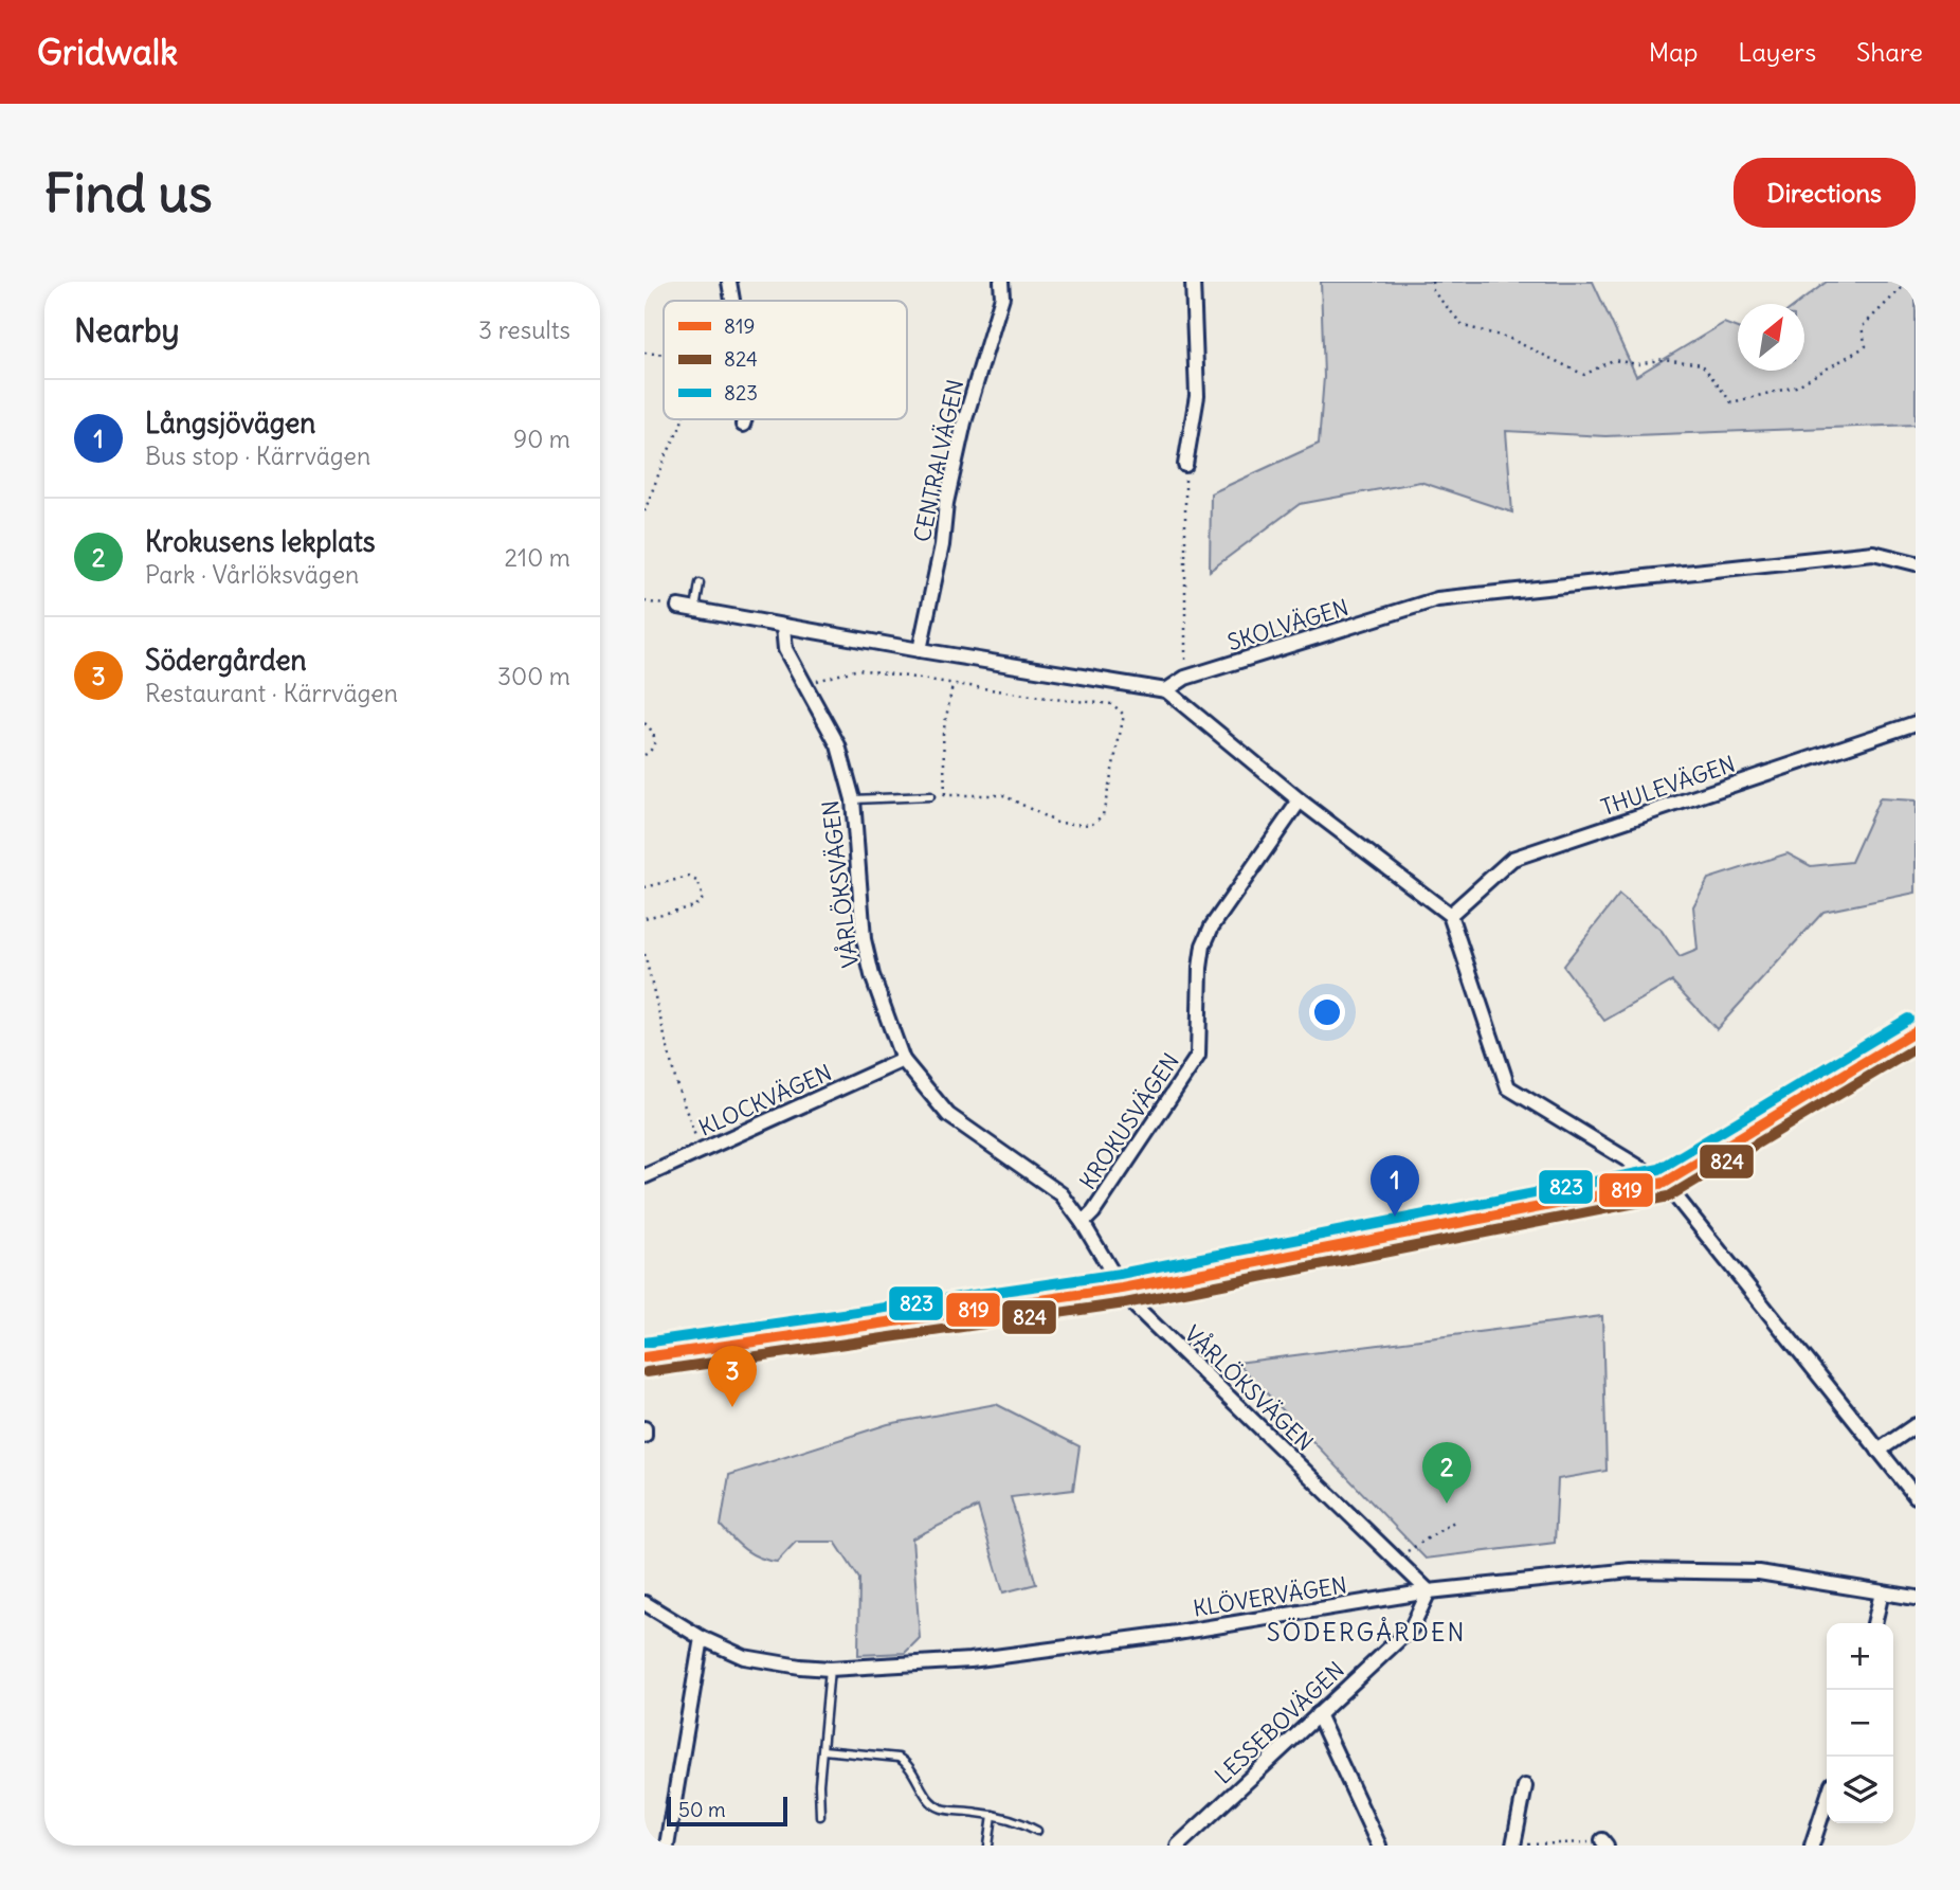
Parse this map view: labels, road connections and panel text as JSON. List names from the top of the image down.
{
  "streets": {
    "street": [
      "CENTRALVÄGEN",
      "SKOLVÄGEN",
      "THULEVÄGEN",
      "VÅRLÖKSVÄGEN",
      "KLOCKVÄGEN",
      "KROKUSVÄGEN",
      "KLÖVERVÄGEN",
      "LESSEBOVÄGEN"
    ]
  },
  "crossings": [
    ["VÅRLÖKSVÄGEN", "KLOCKVÄGEN"],
    ["VÅRLÖKSVÄGEN", "KROKUSVÄGEN"],
    ["VÅRLÖKSVÄGEN", "KLÖVERVÄGEN"],
    ["VÅRLÖKSVÄGEN", "LESSEBOVÄGEN"],
    ["KLÖVERVÄGEN", "LESSEBOVÄGEN"]
  ],
  "districts": ["SÖDERGÅRDEN"],
  "lines": ["transit line 823", "transit line 819", "transit line 824"],
  "legend": ["819", "824", "823"],
  "scale_bar": "50 m",
  "north": "top right",
  "page": {
    "header": "Gridwalk",
    "nav": ["Map", "Layers", "Share"],
    "buttons": "Directions",
    "title": "Find us",
    "heading": ["Nearby", "3 results"],
    "list": [
      {
        "mark": "1",
        "name": "Långsjövägen",
        "note": "Bus stop · Kärrvägen",
        "value": "90 m"
      },
      {
        "mark": "2",
        "name": "Krokusens lekplats",
        "note": "Park · Vårlöksvägen",
        "value": "210 m"
      },
      {
        "mark": "3",
        "name": "Södergården",
        "note": "Restaurant · Kärrvägen",
        "value": "300 m"
      }
    ],
    "pins": ["1", "3", "2"],
    "map_buttons": ["+", "−"],
    "scale": "50 m"
  }
}
